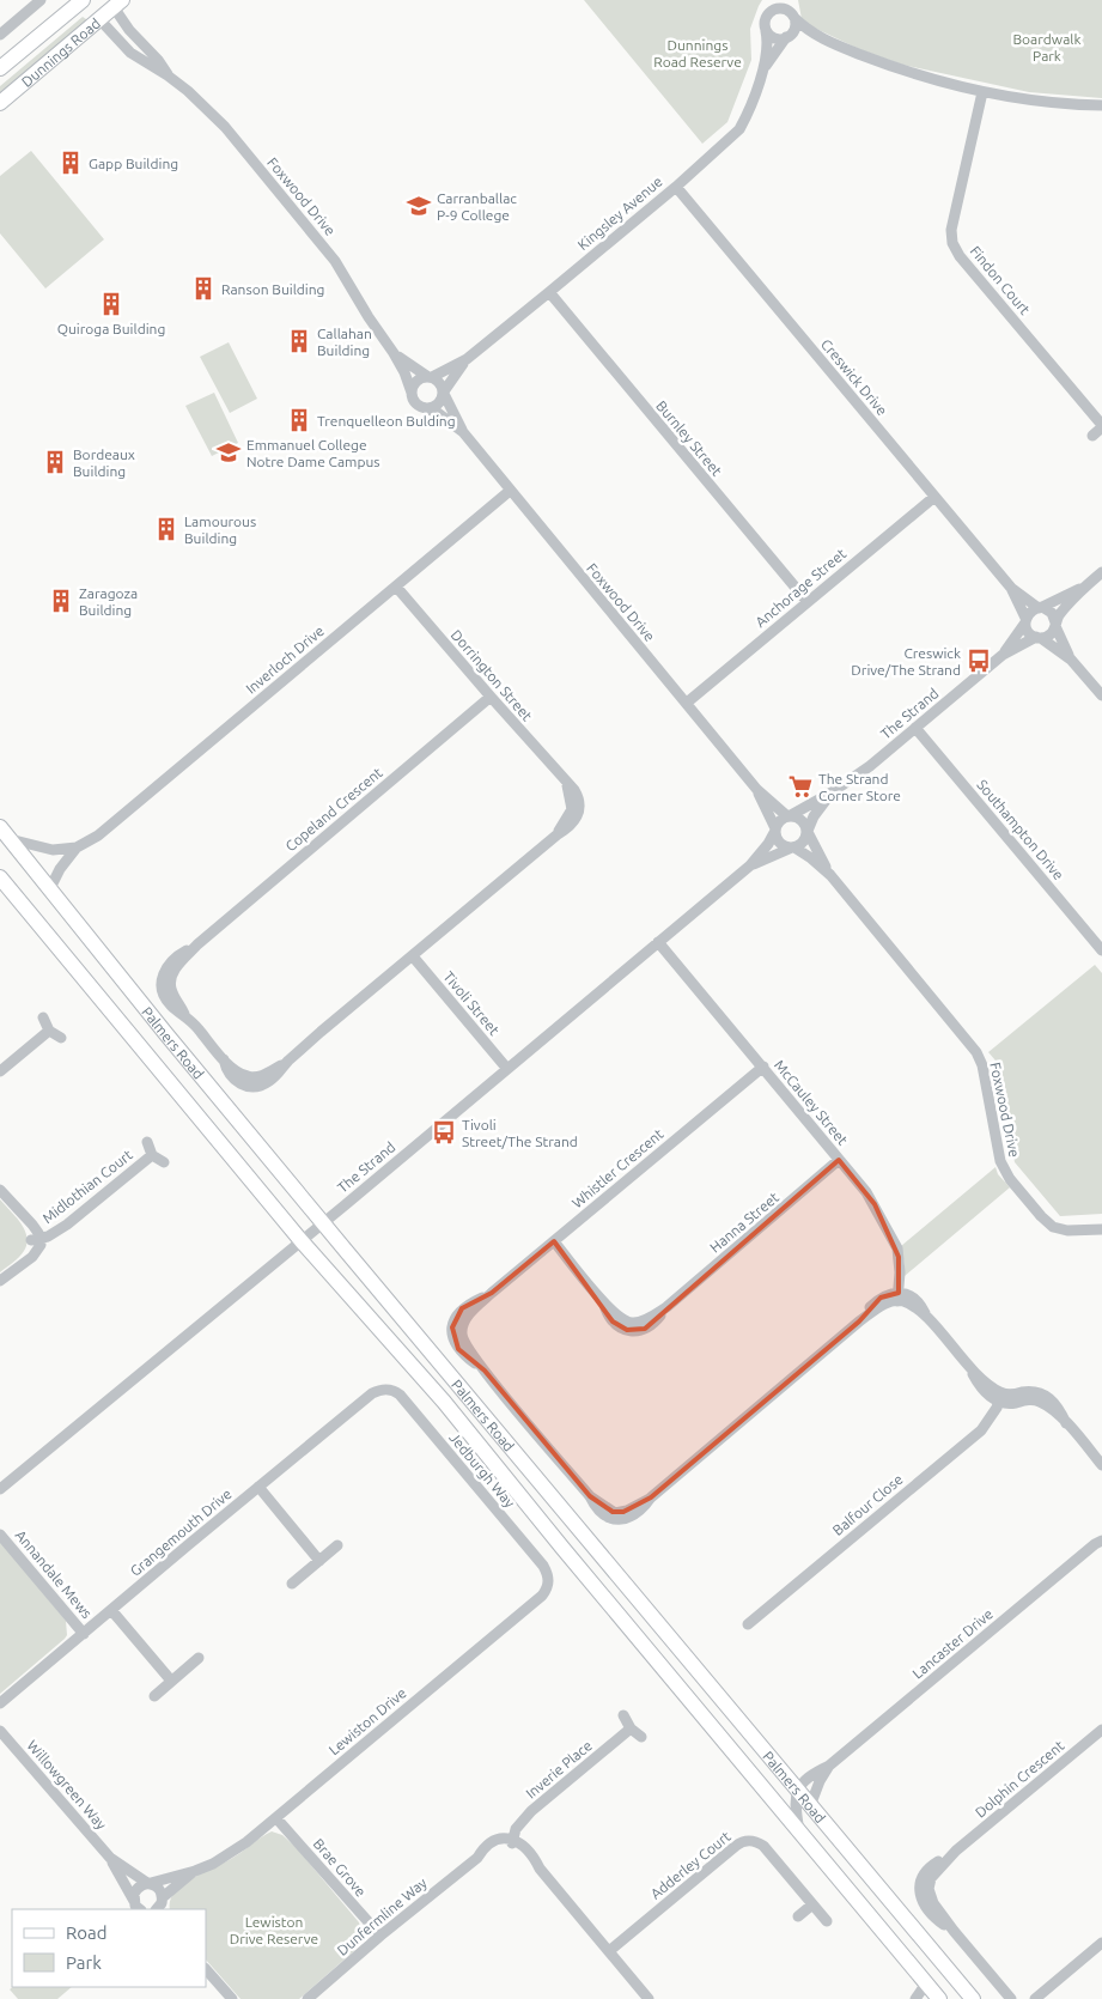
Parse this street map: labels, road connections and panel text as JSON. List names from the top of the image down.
{
  "streets": {
    "main road": ["Dunnings Road", "Palmers Road"],
    "street": [
      "Foxwood Drive",
      "Kingsley Avenue",
      "Findon Court",
      "Creswick Drive",
      "Burnley Street",
      "Anchorage Street",
      "Inverloch Drive",
      "Dorrington Street",
      "The Strand",
      "Copeland Crescent",
      "Southampton Drive",
      "Tivoli Street",
      "McCauley Street",
      "Whistler Crescent",
      "Midlothian Court",
      "Hanna Street",
      "Jedburgh Way",
      "Balfour Close",
      "Grangemouth Drive",
      "Annandale Mews",
      "Lancaster Drive",
      "Lewiston Drive",
      "Inverie Place",
      "Dolphin Crescent",
      "Willowgreen Way",
      "Adderley Court",
      "Brae Grove",
      "Dunfermline Way"
    ]
  },
  "crossings": [
    ["Dunnings Road", "Foxwood Drive"],
    ["Foxwood Drive", "Kingsley Avenue"],
    ["Foxwood Drive", "Anchorage Street"],
    ["Foxwood Drive", "Inverloch Drive"],
    ["Foxwood Drive", "The Strand"],
    ["Kingsley Avenue", "Creswick Drive"],
    ["Kingsley Avenue", "Burnley Street"],
    ["Creswick Drive", "Anchorage Street"],
    ["Creswick Drive", "The Strand"],
    ["Burnley Street", "Anchorage Street"],
    ["Inverloch Drive", "Dorrington Street"],
    ["Inverloch Drive", "Palmers Road"],
    ["Dorrington Street", "Copeland Crescent"],
    ["The Strand", "Southampton Drive"],
    ["The Strand", "Tivoli Street"],
    ["The Strand", "Palmers Road"],
    ["The Strand", "McCauley Street"],
    ["Copeland Crescent", "Tivoli Street"],
    ["Palmers Road", "Lancaster Drive"],
    ["McCauley Street", "Whistler Crescent"],
    ["McCauley Street", "Hanna Street"],
    ["Whistler Crescent", "Hanna Street"],
    ["Jedburgh Way", "Grangemouth Drive"],
    ["Jedburgh Way", "Lewiston Drive"],
    ["Grangemouth Drive", "Annandale Mews"],
    ["Lewiston Drive", "Willowgreen Way"],
    ["Lewiston Drive", "Brae Grove"],
    ["Inverie Place", "Dunfermline Way"],
    ["Brae Grove", "Dunfermline Way"]
  ],
  "parks": ["Boardwalk Park", "Dunnings Road Reserve", "Lewiston Drive Reserve"],
  "places": {
    "building": [
      "Gapp Building",
      "Ranson Building",
      "Quiroga Building",
      "Callahan Building",
      "Trenquelleon Bulding",
      "Bordeaux Building",
      "Lamourous Building",
      "Zaragoza Building"
    ],
    "school or university": ["Carranballac P-9 College", "Emmanuel College Notre Dame Campus"],
    "bus stop": ["Creswick Drive/The Strand", "Tivoli Street/The Strand"],
    "supermarket": ["The Strand Corner Store"]
  },
  "legend": ["Road", "Park"]
}
